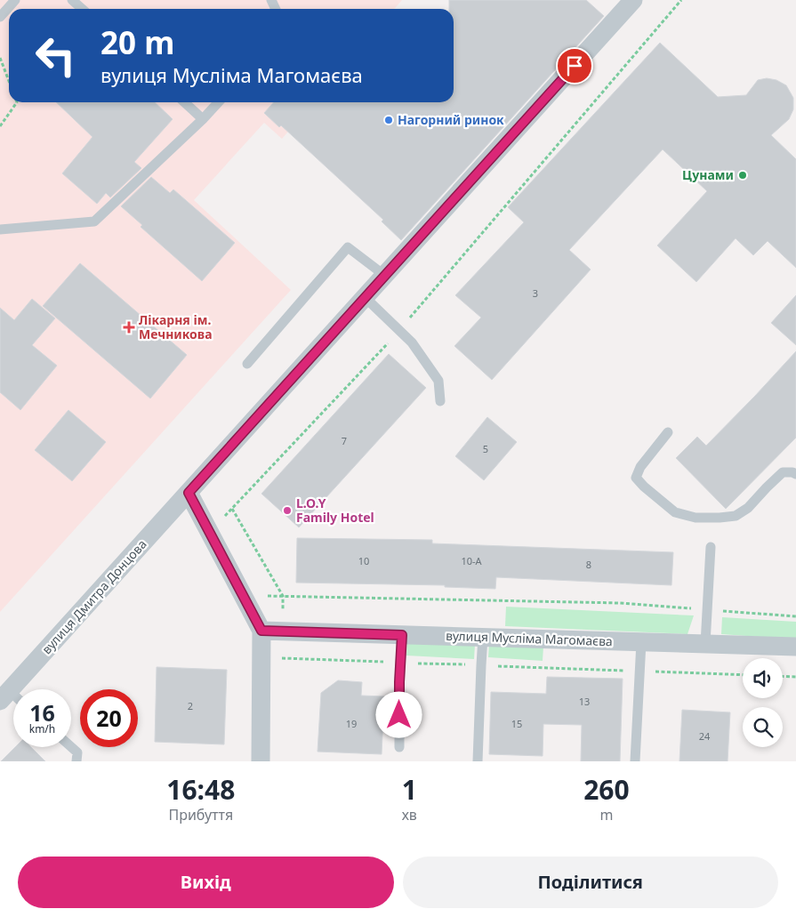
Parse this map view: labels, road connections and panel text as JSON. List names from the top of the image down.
{
  "streets": {
    "street": ["вулиця Дмитра Донцова", "вулиця Мусліма Магомаєва"]
  },
  "places": {
    "other": ["Нагорний ринок", "Цунами", "L.O.Y Family Hotel"],
    "health": ["Лікарня ім. Мечникова"]
  },
  "house_numbers": [
    "3",
    "7",
    "5",
    "10",
    "10-А",
    "8",
    "13",
    "2",
    "19",
    "15",
    "24"
  ],
  "page": {
    "turn": ["20 m", "вулиця Мусліма Магомаєва"],
    "speed": "16 km/h",
    "limit": "20",
    "eta": [
      "16:48",
      "Прибуття",
      "1",
      "хв",
      "260",
      "m"
    ],
    "buttons": ["Вихід", "Поділитися"]
  }
}
